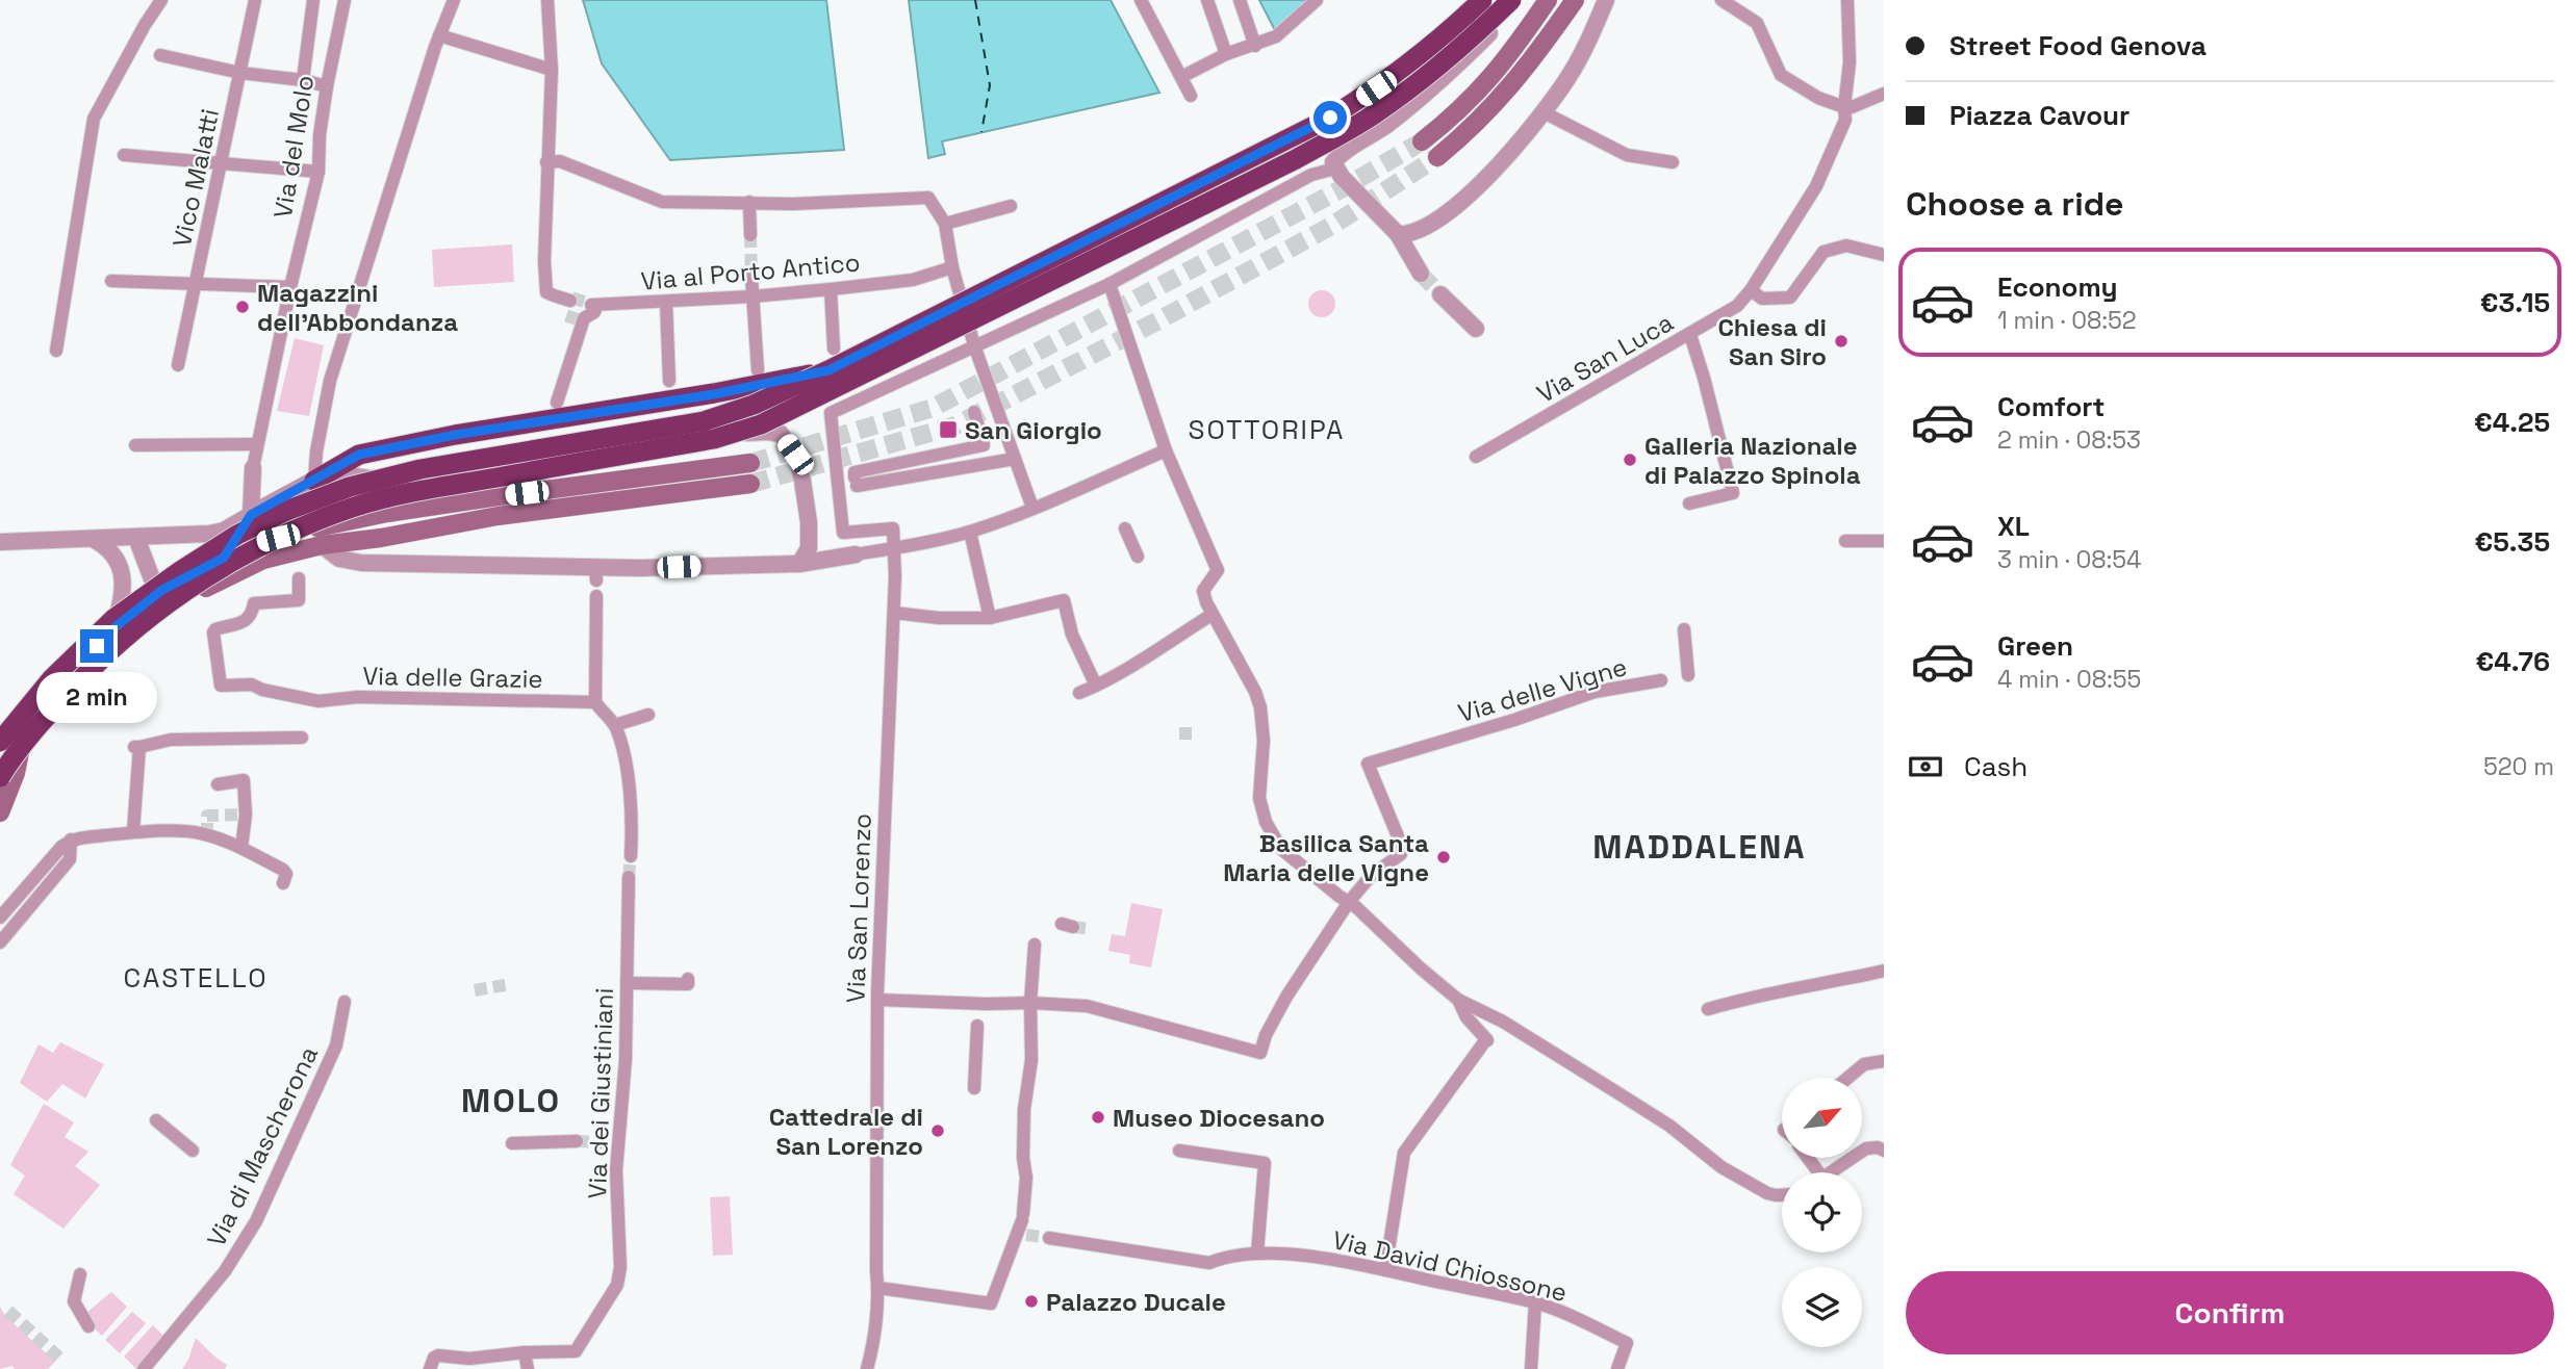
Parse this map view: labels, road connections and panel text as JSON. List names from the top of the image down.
{
  "streets": {
    "street": [
      "Via del Molo",
      "Vico Malatti",
      "Via al Porto Antico",
      "Via San Luca",
      "Via delle Grazie",
      "Via delle Vigne",
      "Via San Lorenzo",
      "Via dei Giustiniani",
      "Via di Mascherona",
      "Via David Chiossone"
    ]
  },
  "districts": [
    "SOTTORIPA",
    "MADDALENA",
    "CASTELLO",
    "MOLO"
  ],
  "places": {
    "other": [
      "Magazzini dell'Abbondanza",
      "Chiesa di San Siro",
      "Galleria Nazionale di Palazzo Spinola",
      "Basilica Santa Maria delle Vigne",
      "Museo Diocesano",
      "Cattedrale di San Lorenzo",
      "Palazzo Ducale"
    ],
    "transit": ["San Giorgio"]
  },
  "north": "top right",
  "page": {
    "banner": ["Street Food Genova", "Piazza Cavour"],
    "heading": "Choose a ride",
    "list": [
      {
        "name": "Economy",
        "note": "1 min · 08:52",
        "value": "€3.15"
      },
      {
        "name": "Comfort",
        "note": "2 min · 08:53",
        "value": "€4.25"
      },
      {
        "name": "XL",
        "note": "3 min · 08:54",
        "value": "€5.35"
      },
      {
        "name": "Green",
        "note": "4 min · 08:55",
        "value": "€4.76"
      }
    ],
    "bubble": "2 min",
    "pay": ["Cash", "520 m"],
    "buttons": "Confirm"
  }
}
